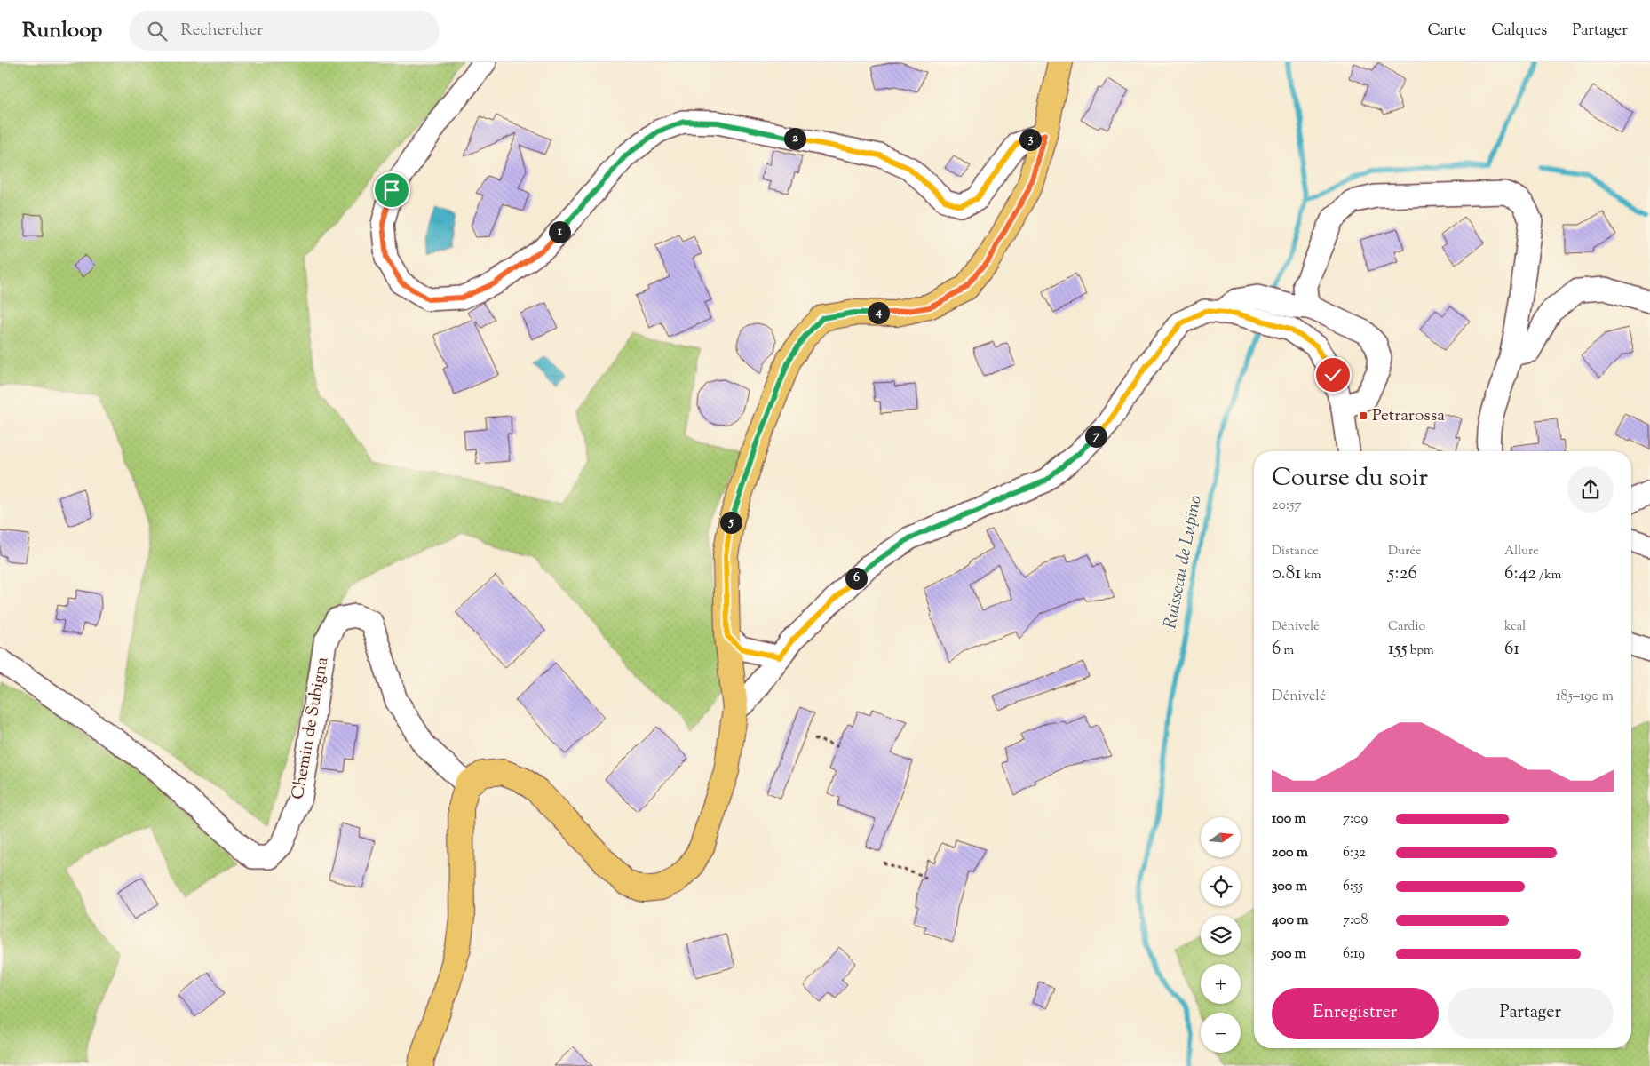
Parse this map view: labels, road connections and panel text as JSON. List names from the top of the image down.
{
  "streets": {
    "street": ["Chemin de Subigna"]
  },
  "water": ["Ruisseau de Lupino"],
  "places": {
    "transit": ["Petrarossa"]
  },
  "north": "right",
  "page": {
    "header": "Runloop",
    "search": "Rechercher",
    "nav": ["Carte", "Calques", "Partager"],
    "pins": [
      "2",
      "3",
      "1",
      "4",
      "7",
      "5",
      "6"
    ],
    "heading": ["Course du soir", "20:57"],
    "stats": [
      ["Distance", "0.81 km"],
      ["Durée", "5:26"],
      ["Allure", "6:42 /km"],
      ["Dénivelé", "6 m"],
      ["Cardio", "155 bpm"],
      ["kcal", "61"]
    ],
    "chart": ["Dénivelé", "185–190 m"],
    "list": [
      {
        "name": "100 m",
        "note": "7:09"
      },
      {
        "name": "200 m",
        "note": "6:32"
      },
      {
        "name": "300 m",
        "note": "6:55"
      },
      {
        "name": "400 m",
        "note": "7:08"
      },
      {
        "name": "500 m",
        "note": "6:19"
      }
    ],
    "map_buttons": ["+", "−"],
    "buttons": ["Enregistrer", "Partager"]
  }
}
